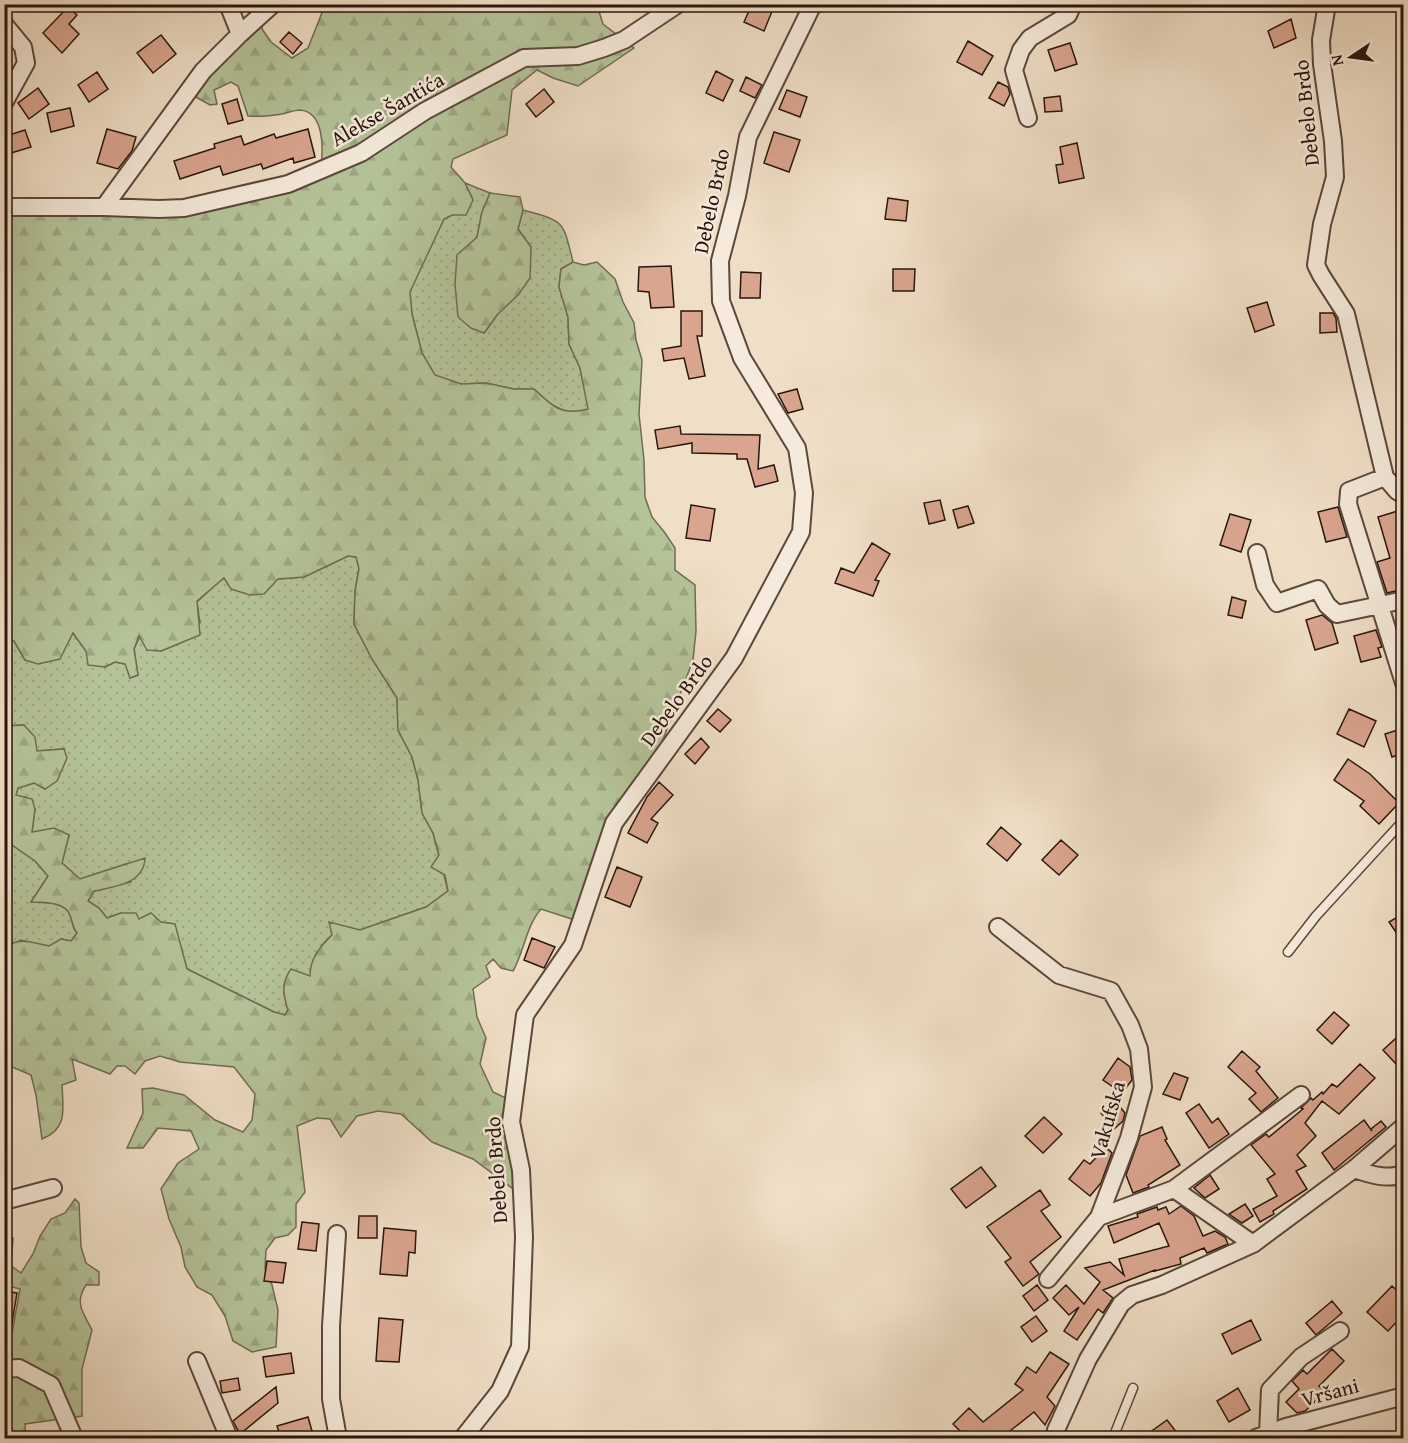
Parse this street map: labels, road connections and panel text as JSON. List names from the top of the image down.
{
  "streets": {
    "street": [
      "Alekse Šantića",
      "Debelo Brdo",
      "Vakufska",
      "Vršani"
    ]
  },
  "north": "left"
}
